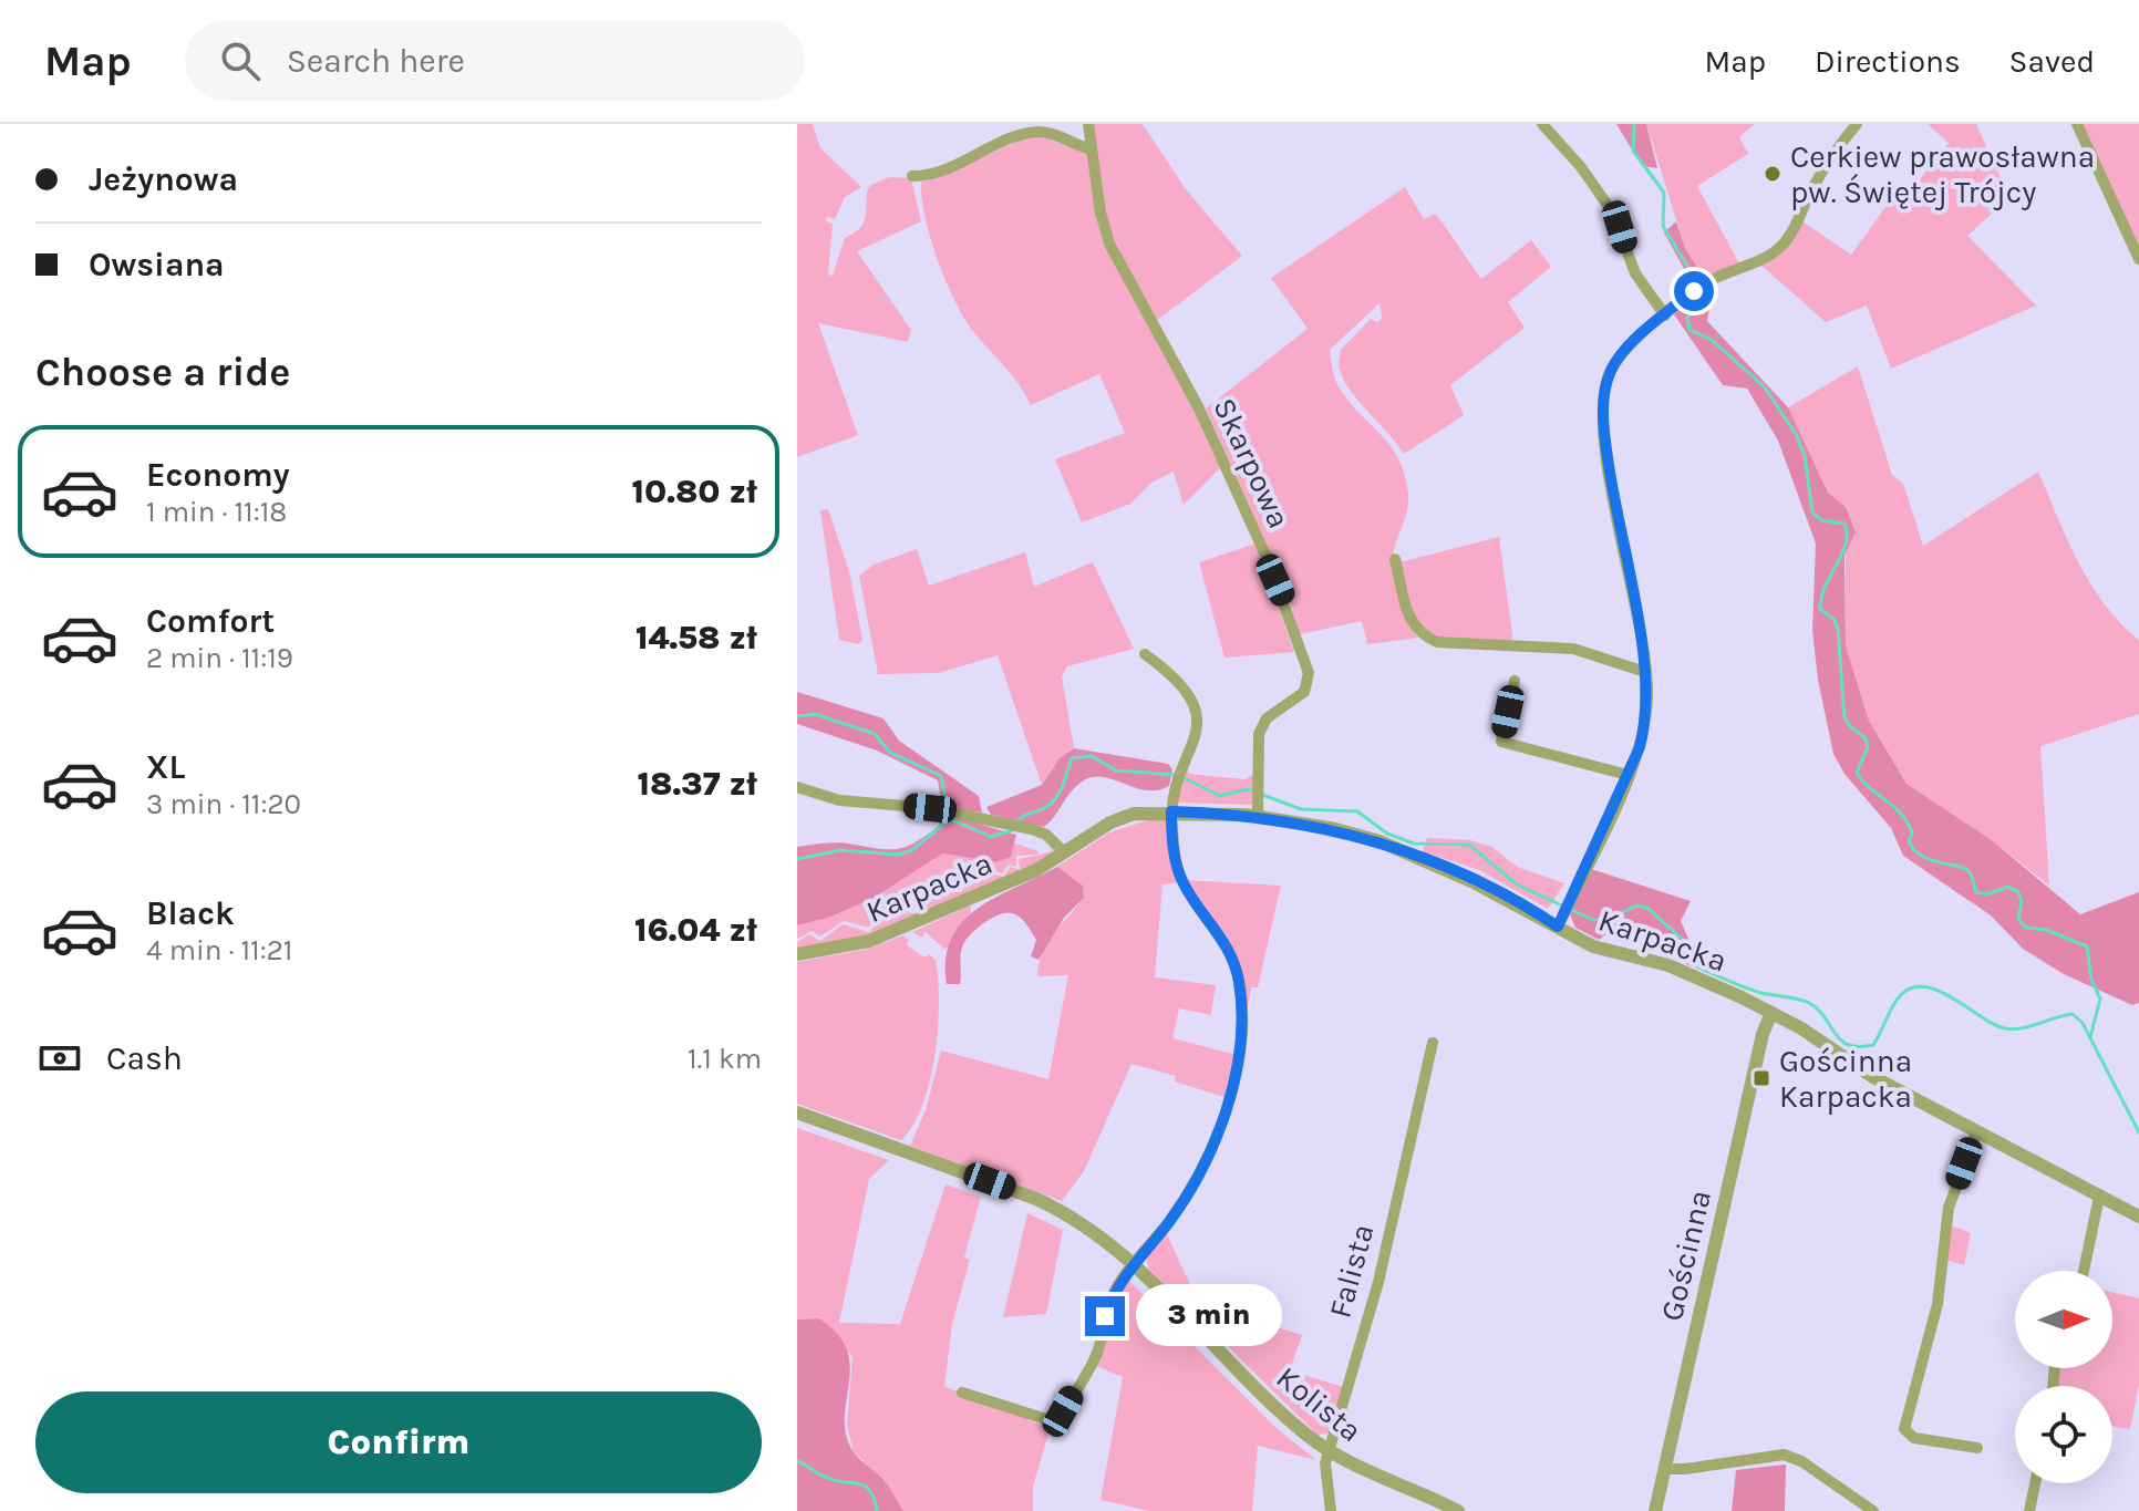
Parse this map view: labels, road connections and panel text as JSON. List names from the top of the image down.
{
  "streets": {
    "street": [
      "Skarpowa",
      "Karpacka",
      "Gościnna",
      "Falista",
      "Kolista"
    ]
  },
  "crossings": [
    ["Skarpowa", "Karpacka"],
    ["Karpacka", "Gościnna"],
    ["Falista", "Kolista"]
  ],
  "places": {
    "other": ["Cerkiew prawosławna pw. Świętej Trójcy"],
    "transit": ["Gościnna Karpacka"]
  },
  "north": "right",
  "page": {
    "header": "Map",
    "search": "Search here",
    "nav": ["Map", "Directions", "Saved"],
    "banner": ["Jeżynowa", "Owsiana"],
    "heading": "Choose a ride",
    "list": [
      {
        "name": "Economy",
        "note": "1 min · 11:18",
        "value": "10.80 zł"
      },
      {
        "name": "Comfort",
        "note": "2 min · 11:19",
        "value": "14.58 zł"
      },
      {
        "name": "XL",
        "note": "3 min · 11:20",
        "value": "18.37 zł"
      },
      {
        "name": "Black",
        "note": "4 min · 11:21",
        "value": "16.04 zł"
      }
    ],
    "pay": ["Cash", "1.1 km"],
    "bubble": "3 min",
    "buttons": "Confirm"
  }
}
